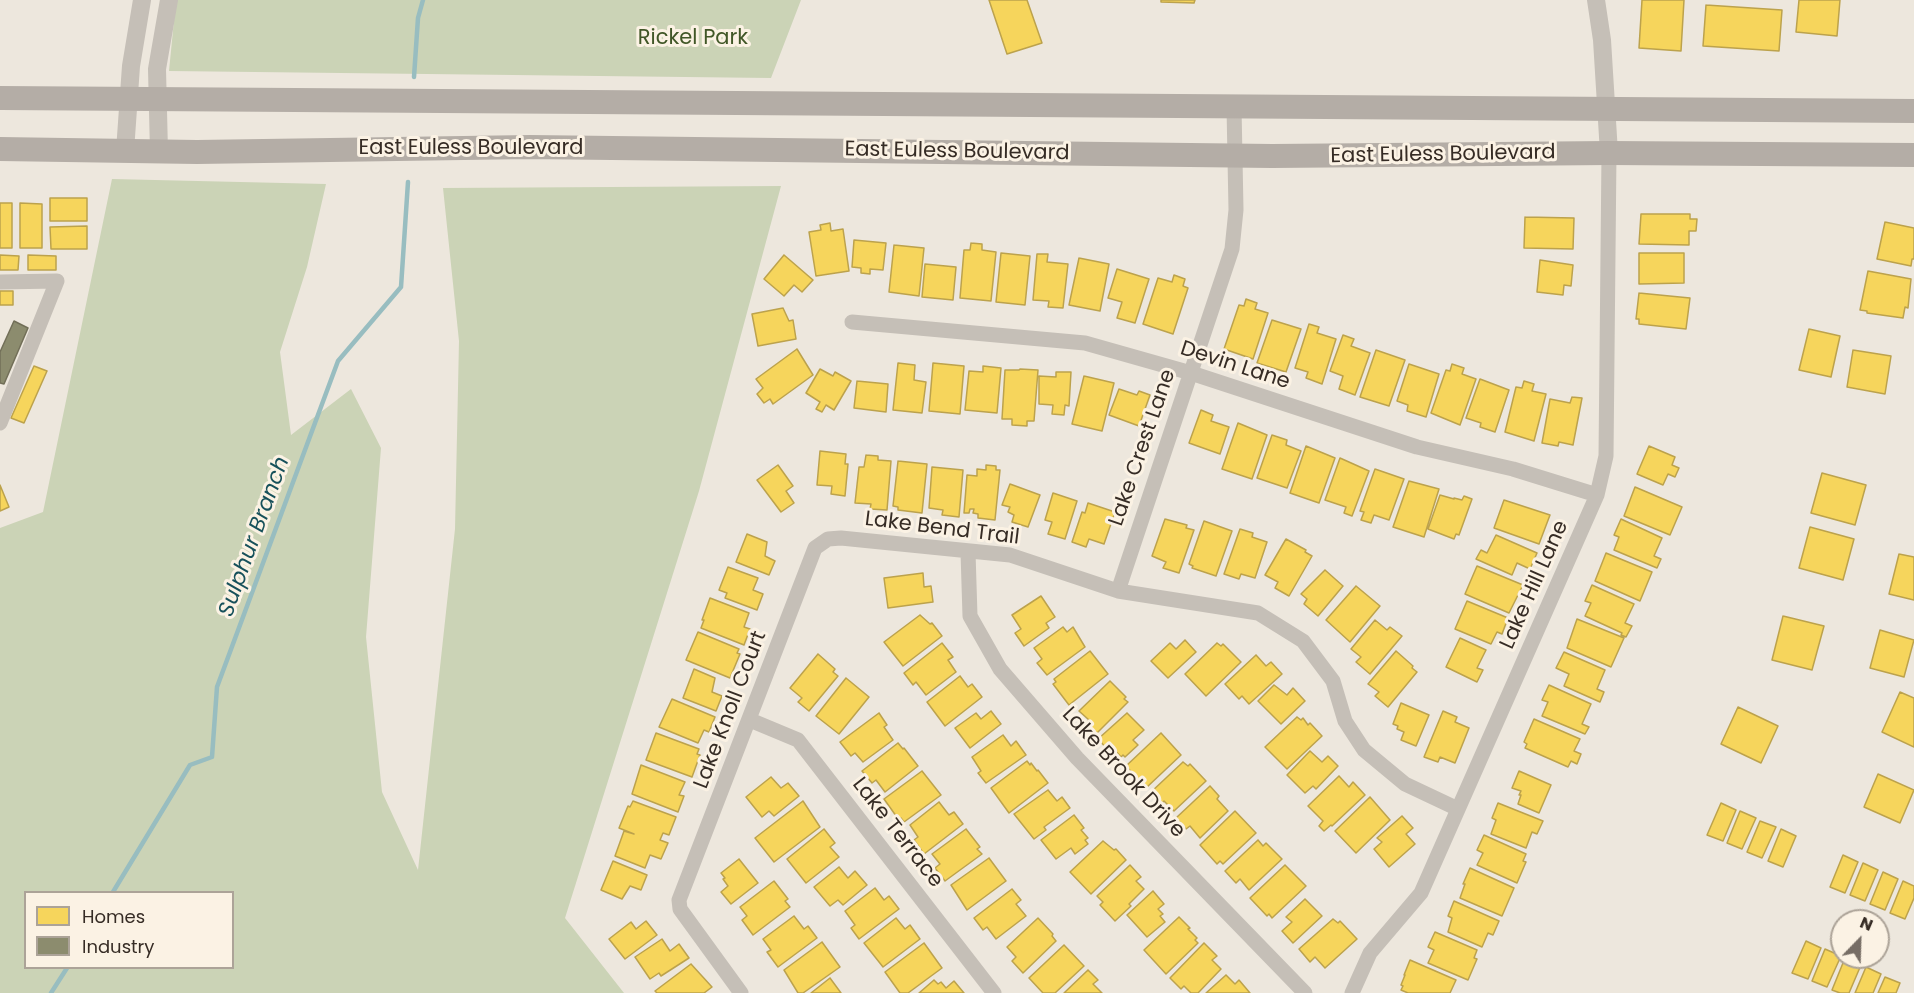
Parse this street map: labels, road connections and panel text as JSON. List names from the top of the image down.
{
  "streets": {
    "main road": ["East Euless Boulevard"],
    "street": [
      "Devin Lane",
      "Lake Crest Lane",
      "Lake Bend Trail",
      "Lake Hill Lane",
      "Lake Knoll Court",
      "Lake Brook Drive",
      "Lake Terrace"
    ]
  },
  "crossings": [
    ["East Euless Boulevard", "Lake Crest Lane"],
    ["East Euless Boulevard", "Lake Hill Lane"],
    ["Devin Lane", "Lake Crest Lane"],
    ["Devin Lane", "Lake Hill Lane"],
    ["Lake Crest Lane", "Lake Bend Trail"],
    ["Lake Bend Trail", "Lake Hill Lane"],
    ["Lake Bend Trail", "Lake Knoll Court"],
    ["Lake Bend Trail", "Lake Brook Drive"],
    ["Lake Knoll Court", "Lake Terrace"]
  ],
  "water": ["Sulphur Branch"],
  "parks": ["Rickel Park"],
  "legend": ["Homes", "Industry"],
  "north": "top right"
}
